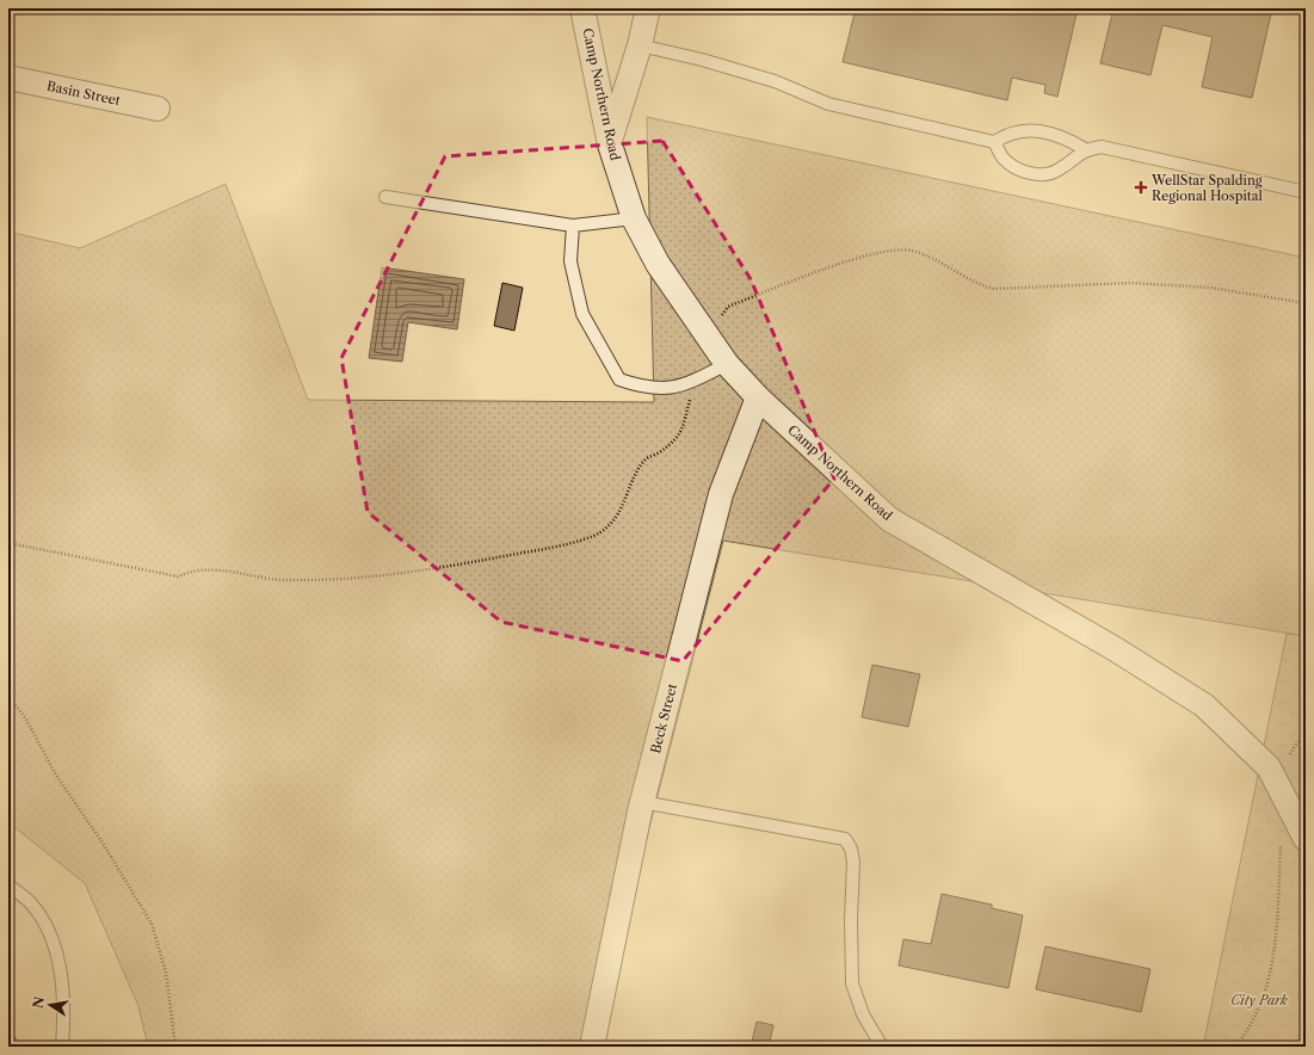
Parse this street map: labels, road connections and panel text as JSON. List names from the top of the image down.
{
  "streets": {
    "street": ["Basin Street", "Camp Northern Road", "Beck Street"]
  },
  "crossings": [
    ["Camp Northern Road", "Beck Street"]
  ],
  "parks": ["City Park"],
  "places": {
    "health": ["WellStar Spalding Regional Hospital"]
  },
  "north": "left"
}
